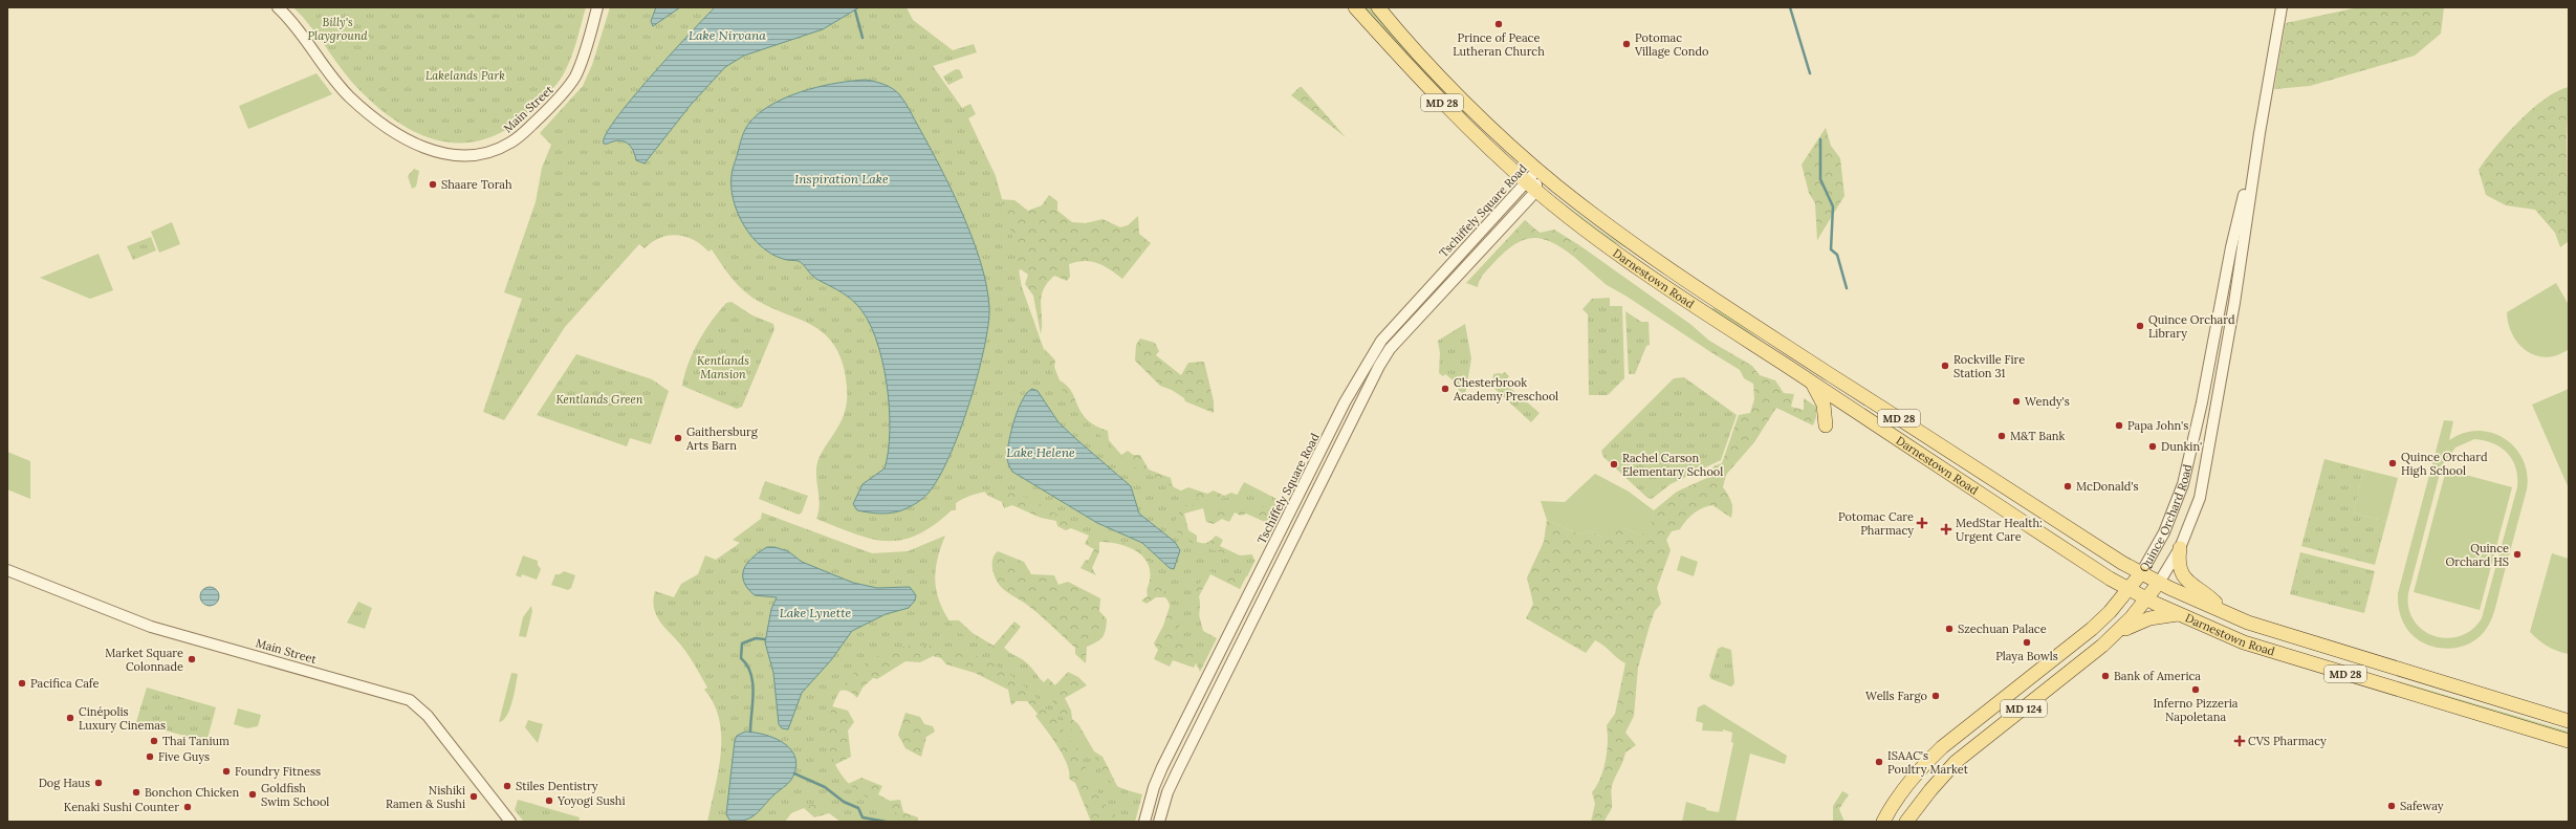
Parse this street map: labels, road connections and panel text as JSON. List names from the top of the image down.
{
  "streets": {
    "main road": [
      "MD 28",
      "Darnestown Road",
      "Quince Orchard Road",
      "MD 124"
    ],
    "street": ["Main Street", "Tschiffely Square Road"]
  },
  "crossings": [
    ["Tschiffely Square Road", "Darnestown Road"],
    ["Darnestown Road", "Quince Orchard Road"]
  ],
  "water": [
    "Lake Nirvana",
    "Inspiration Lake",
    "Lake Helene",
    "Lake Lynette"
  ],
  "parks": [
    "Billy's Playground",
    "Lakelands Park",
    "Kentlands Mansion",
    "Kentlands Green"
  ],
  "places": {
    "other": [
      "Prince of Peace Lutheran Church",
      "Potomac Village Condo",
      "Shaare Torah",
      "Quince Orchard Library",
      "Rockville Fire Station 31",
      "Chesterbrook Academy Preschool",
      "Wendy's",
      "Papa John's",
      "M&T Bank",
      "Gaithersburg Arts Barn",
      "Dunkin'",
      "Quince Orchard High School",
      "Rachel Carson Elementary School",
      "McDonald's",
      "Quince Orchard HS",
      "Szechuan Palace",
      "Playa Bowls",
      "Market Square Colonnade",
      "Bank of America",
      "Pacifica Cafe",
      "Inferno Pizzeria Napoletana",
      "Wells Fargo",
      "Cinépolis Luxury Cinemas",
      "Thai Tanium",
      "Five Guys",
      "ISAAC's Poultry Market",
      "Foundry Fitness",
      "Dog Haus",
      "Stiles Dentistry",
      "Bonchon Chicken",
      "Goldfish Swim School",
      "Nishiki Ramen & Sushi",
      "Yoyogi Sushi",
      "Safeway",
      "Kenaki Sushi Counter"
    ],
    "health": ["Potomac Care Pharmacy", "MedStar Health: Urgent Care", "CVS Pharmacy"]
  }
}
